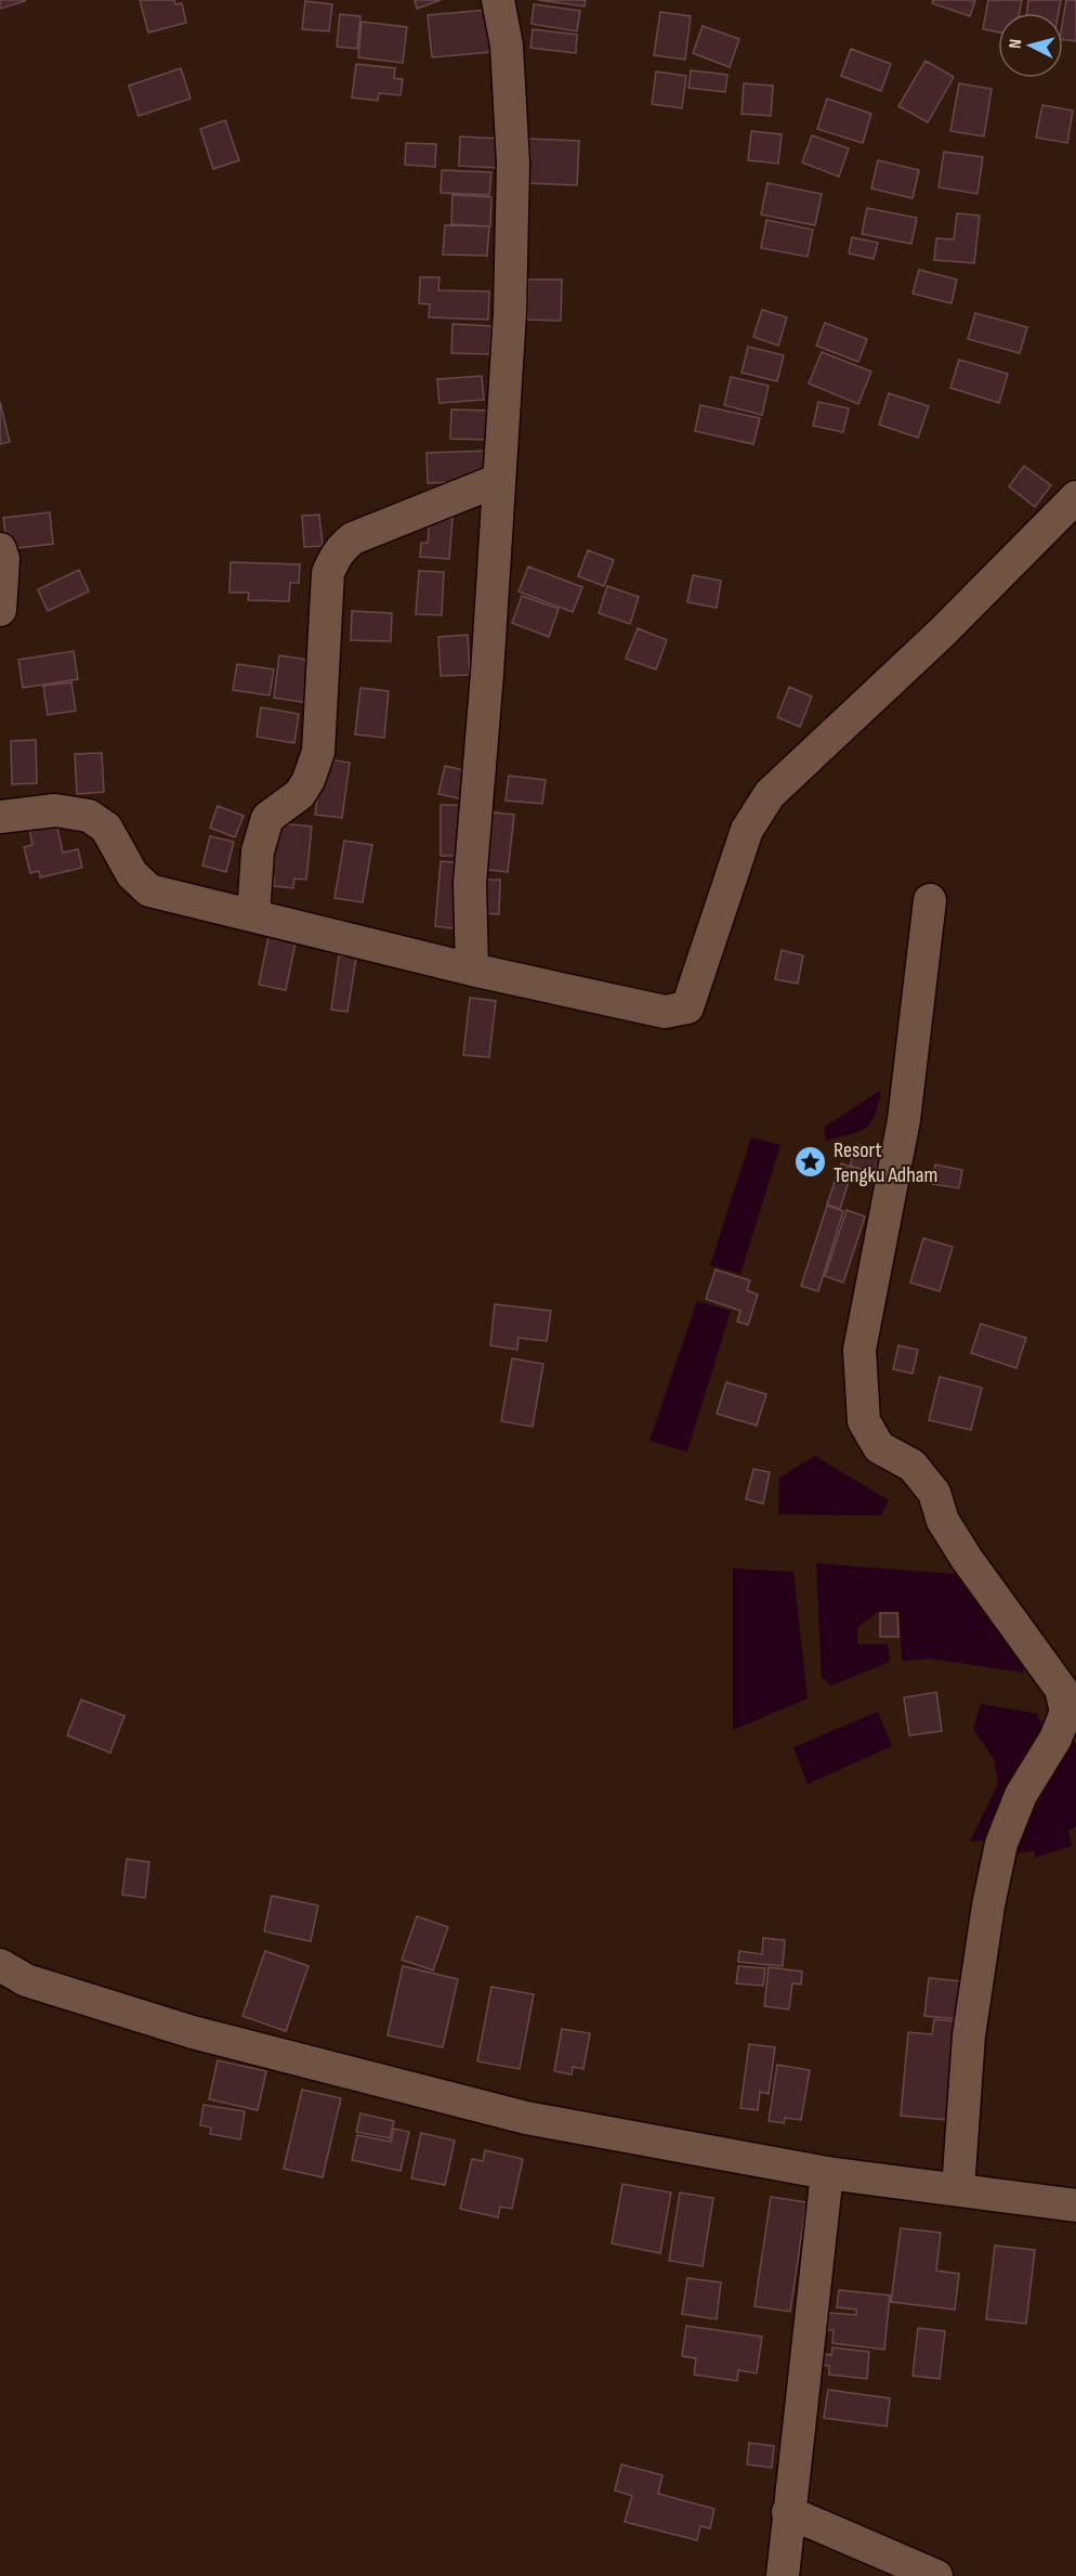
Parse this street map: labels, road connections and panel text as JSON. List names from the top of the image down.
{
  "places": {
    "place": ["Resort Tengku Adham"]
  },
  "north": "left"
}
